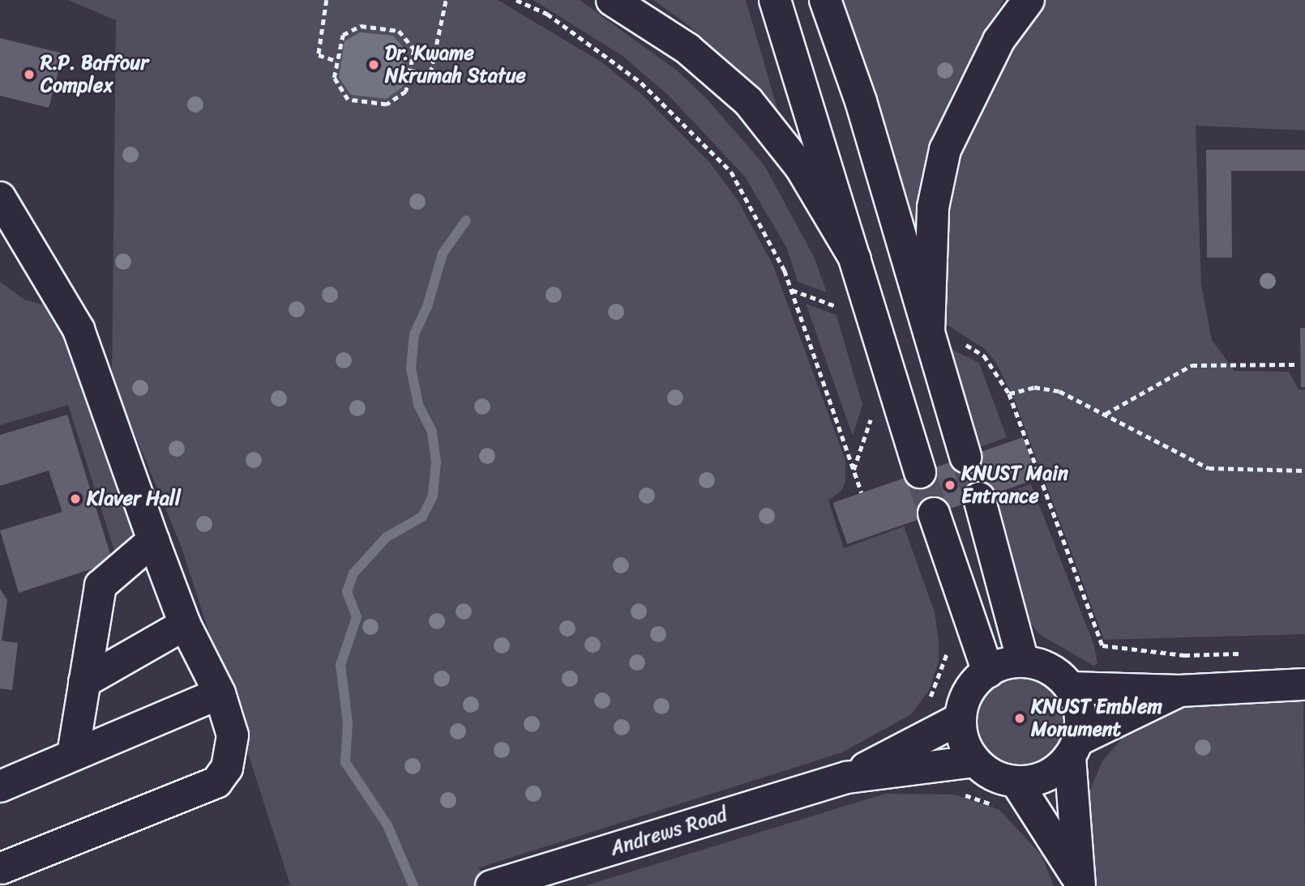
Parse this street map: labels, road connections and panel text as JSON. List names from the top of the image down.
{
  "streets": {
    "main road": ["Andrews Road"]
  },
  "places": [
    "Dr. Kwame Nkrumah Statue",
    "R.P. Baffour Complex",
    "KNUST Main Entrance",
    "Klaver Hall",
    "KNUST Emblem Monument"
  ]
}
